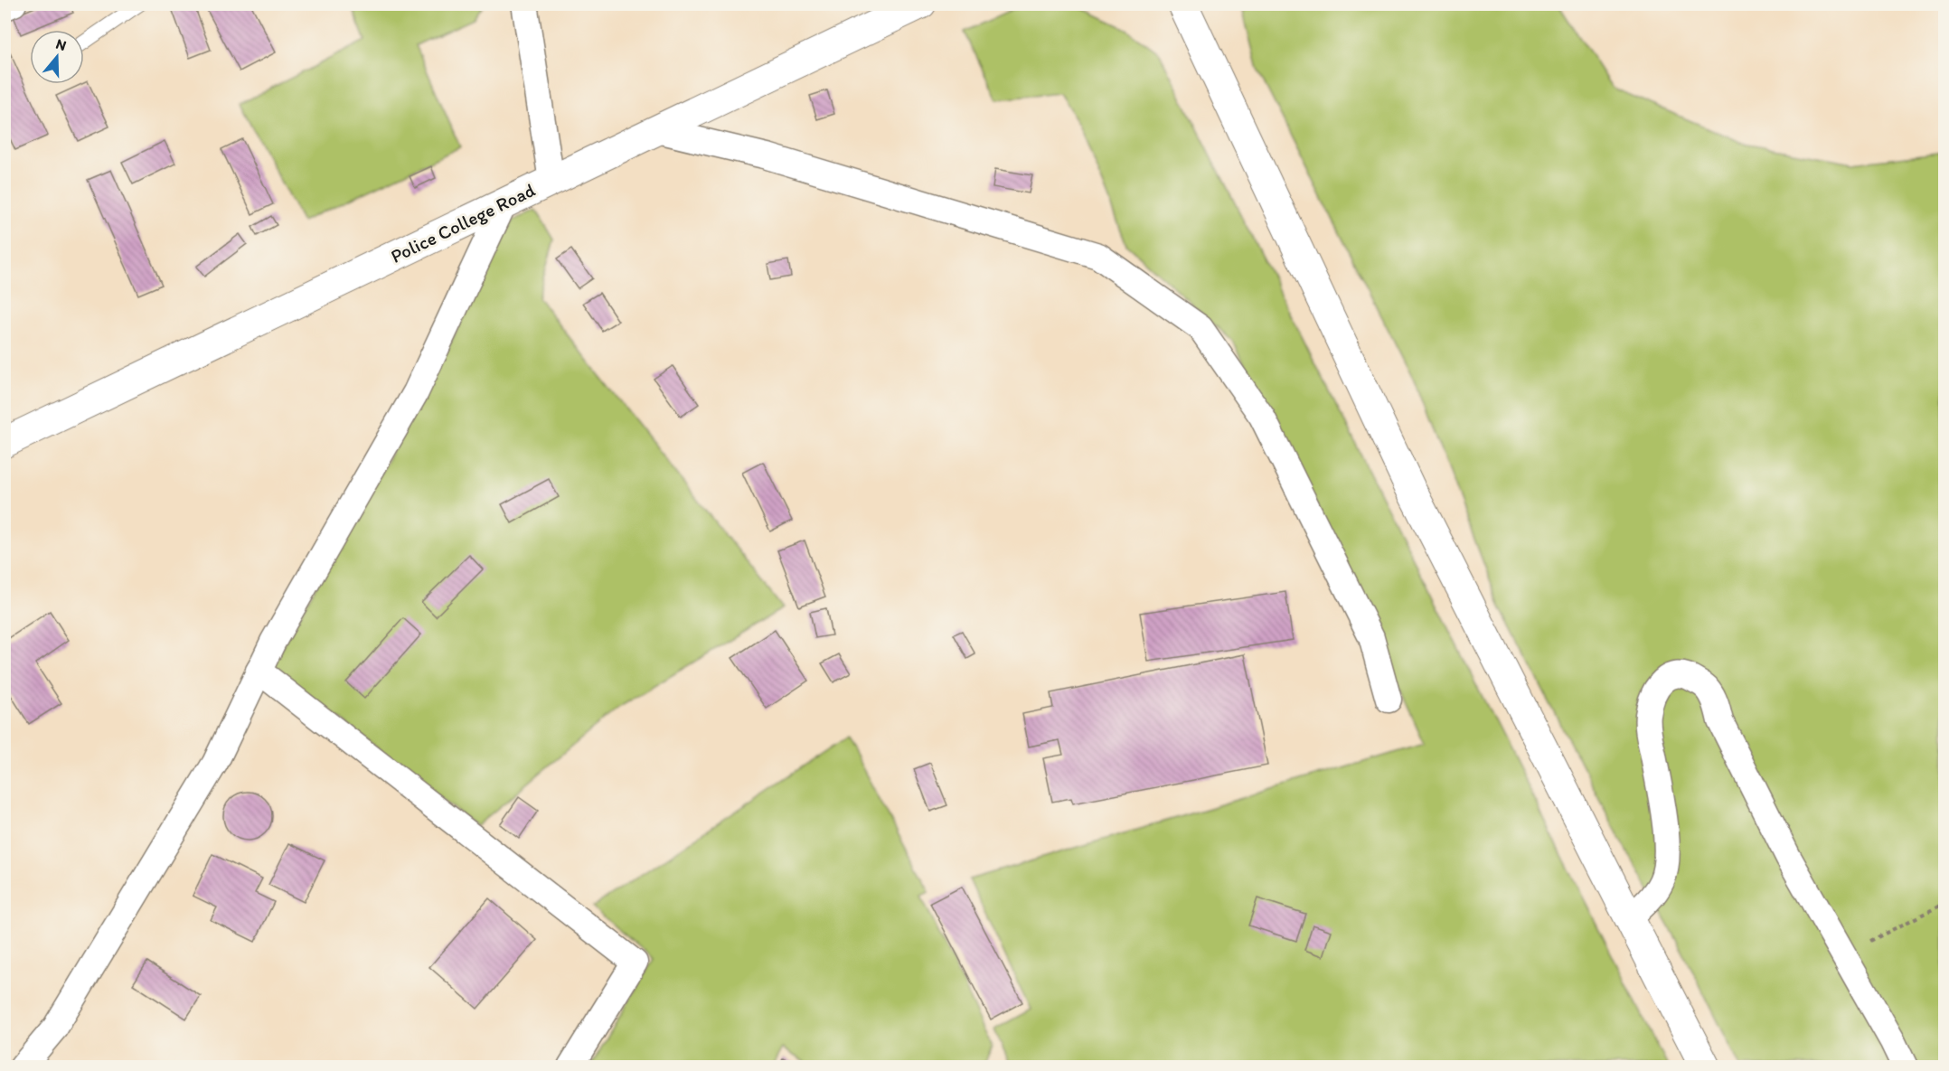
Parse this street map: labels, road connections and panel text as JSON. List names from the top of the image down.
{
  "streets": {
    "street": ["Police College Road"]
  },
  "north": "top"
}
